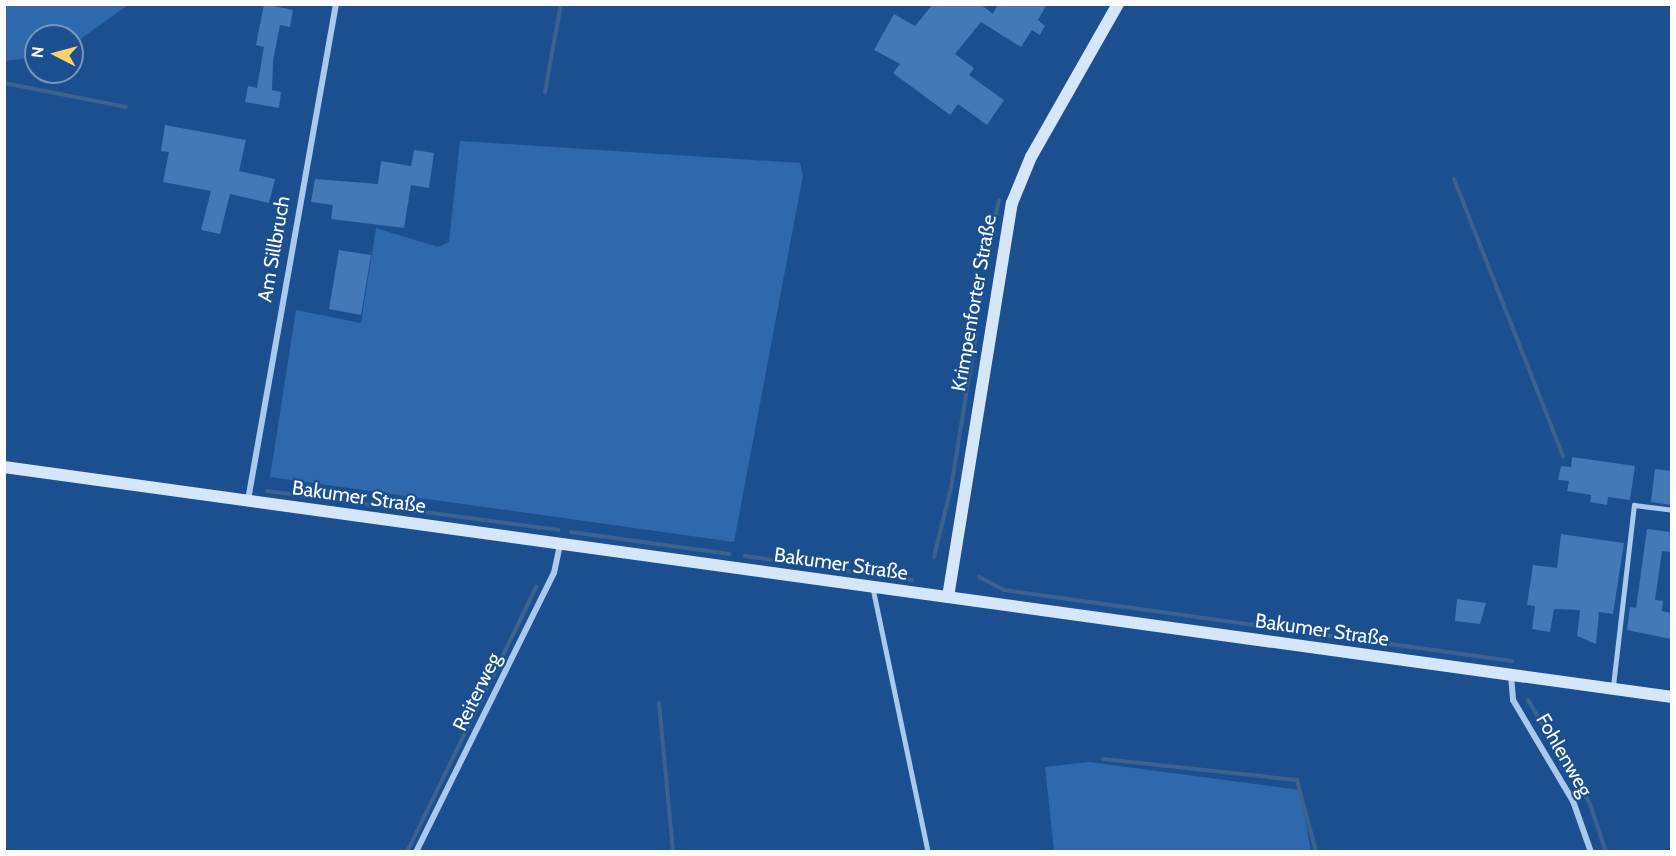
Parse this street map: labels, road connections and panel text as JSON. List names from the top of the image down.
{
  "streets": {
    "main road": ["Krimpenforter Straße", "Bakumer Straße"],
    "street": ["Am Sillbruch", "Reiterweg", "Fohlenweg"]
  },
  "crossings": [
    ["Am Sillbruch", "Bakumer Straße"],
    ["Krimpenforter Straße", "Bakumer Straße"],
    ["Bakumer Straße", "Reiterweg"],
    ["Bakumer Straße", "Fohlenweg"]
  ],
  "north": "left"
}
